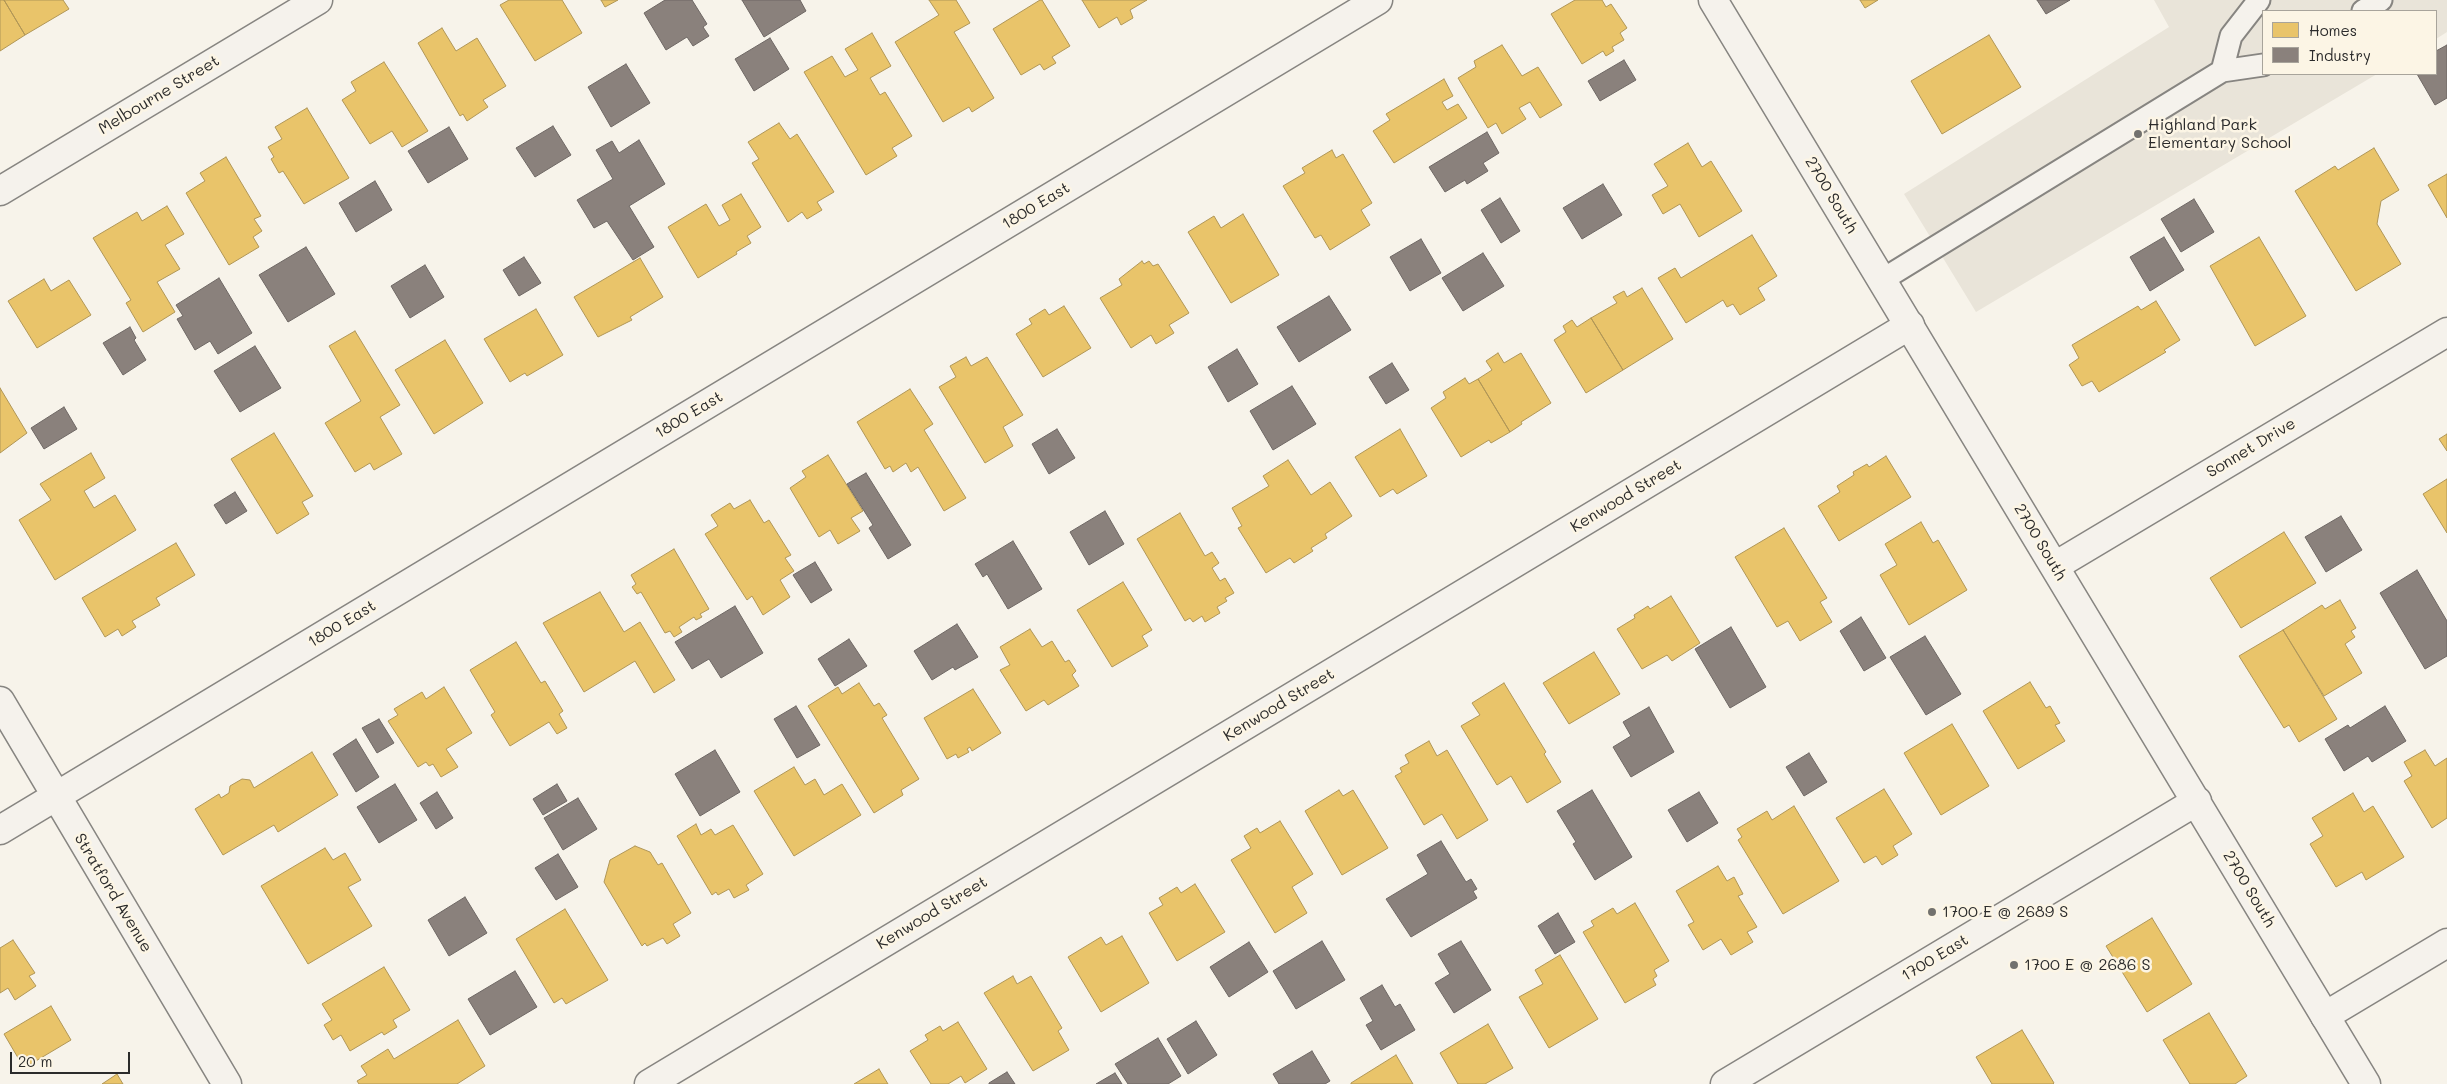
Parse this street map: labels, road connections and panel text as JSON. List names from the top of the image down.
{
  "streets": {
    "street": [
      "Melbourne Street",
      "2700 South",
      "1800 East",
      "Sonnet Drive",
      "Kenwood Street",
      "Stratford Avenue",
      "1700 East"
    ]
  },
  "crossings": [
    ["2700 South", "Sonnet Drive"],
    ["2700 South", "Kenwood Street"],
    ["2700 South", "1700 East"],
    ["1800 East", "Stratford Avenue"]
  ],
  "places": ["Highland Park Elementary School", "1700 E @ 2689 S", "1700 E @ 2686 S"],
  "legend": ["Homes", "Industry"],
  "scale_bar": "20 m"
}
